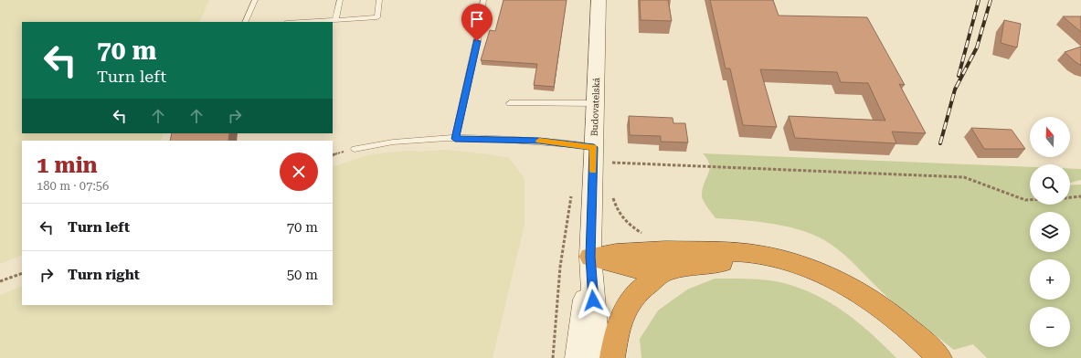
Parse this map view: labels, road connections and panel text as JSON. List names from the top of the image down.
{
  "streets": {
    "street": ["Budovatelská"]
  },
  "north": "top",
  "page": {
    "turn": ["70 m", "Turn left"],
    "map_buttons": ["+", "−"],
    "heading": ["1 min", "180 m · 07:56"],
    "list": [
      {
        "name": "Turn left",
        "value": "70 m"
      },
      {
        "name": "Turn right",
        "value": "50 m"
      }
    ]
  }
}
